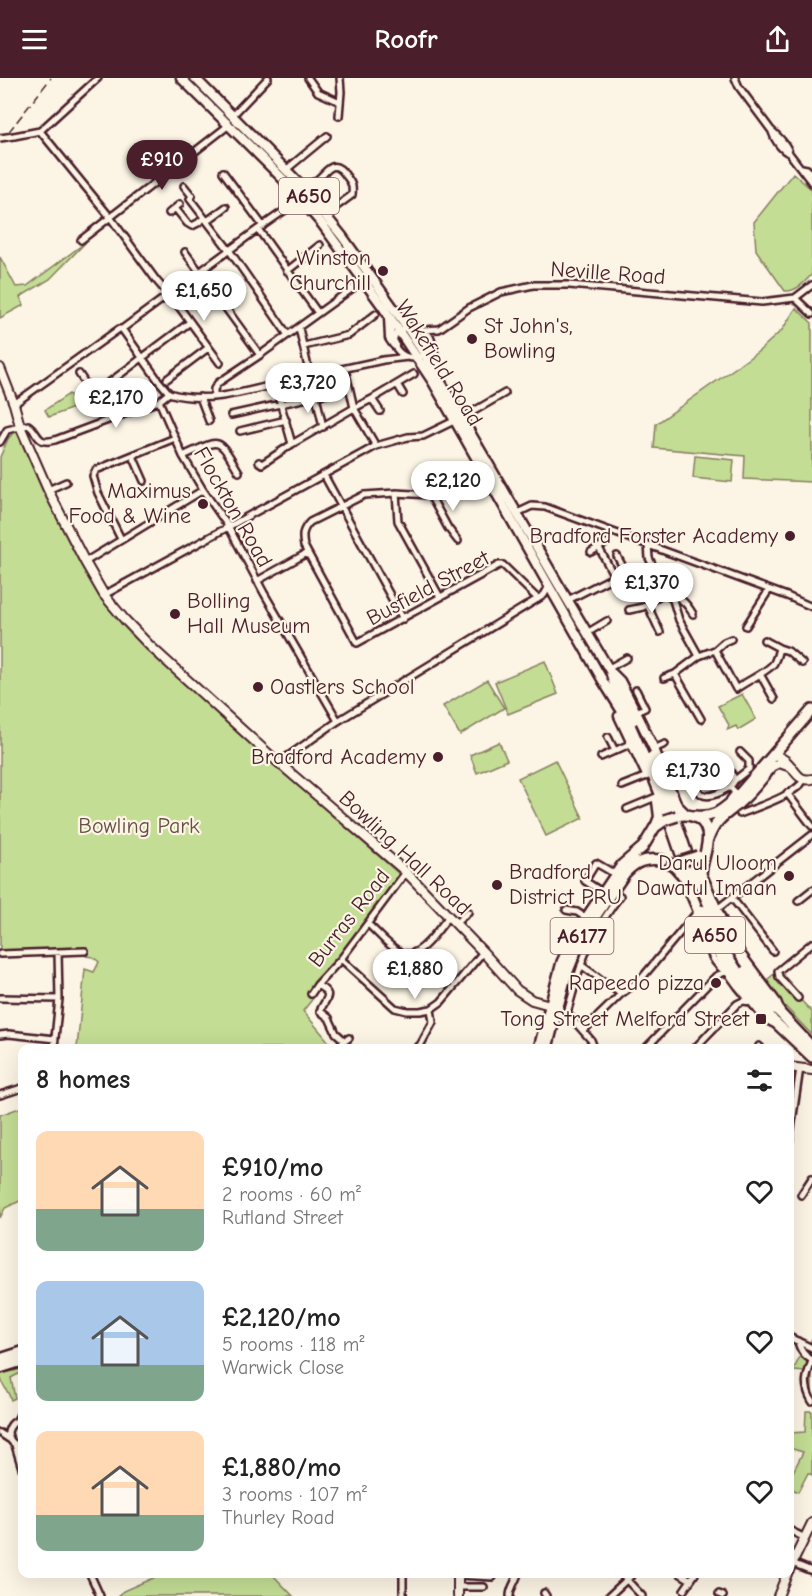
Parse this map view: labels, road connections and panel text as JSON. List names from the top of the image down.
{
  "streets": {
    "highway": ["A650", "A6177"],
    "main road": ["Wakefield Road"],
    "street": [
      "Neville Road",
      "Flockton Road",
      "Busfield Street",
      "Bowling Hall Road",
      "Burras Road"
    ]
  },
  "crossings": [
    ["A650", "Wakefield Road"],
    ["A650", "A6177"],
    ["Bowling Hall Road", "Burras Road"],
    ["Bowling Hall Road", "A6177"]
  ],
  "parks": ["Bowling Park"],
  "places": {
    "other": [
      "Winston Churchill",
      "St John's, Bowling",
      "Maximus Food & Wine",
      "Bradford Forster Academy",
      "Bolling Hall Museum",
      "Oastlers School",
      "Bradford Academy",
      "Darul Uloom Dawatul Imaan",
      "Bradford District PRU",
      "Rapeedo pizza"
    ],
    "transit": ["Tong Street Melford Street"]
  },
  "page": {
    "header": "Roofr",
    "price": [
      "£910",
      "£1,650",
      "£3,720",
      "£2,170",
      "£2,120",
      "£1,370",
      "£1,730",
      "£1,880"
    ],
    "heading": "8 homes",
    "list": [
      {
        "name": "£910/mo",
        "note": "2 rooms · 60 m² · Rutland Street"
      },
      {
        "name": "£2,120/mo",
        "note": "5 rooms · 118 m² · Warwick Close"
      },
      {
        "name": "£1,880/mo",
        "note": "3 rooms · 107 m² · Thurley Road"
      }
    ]
  }
}
